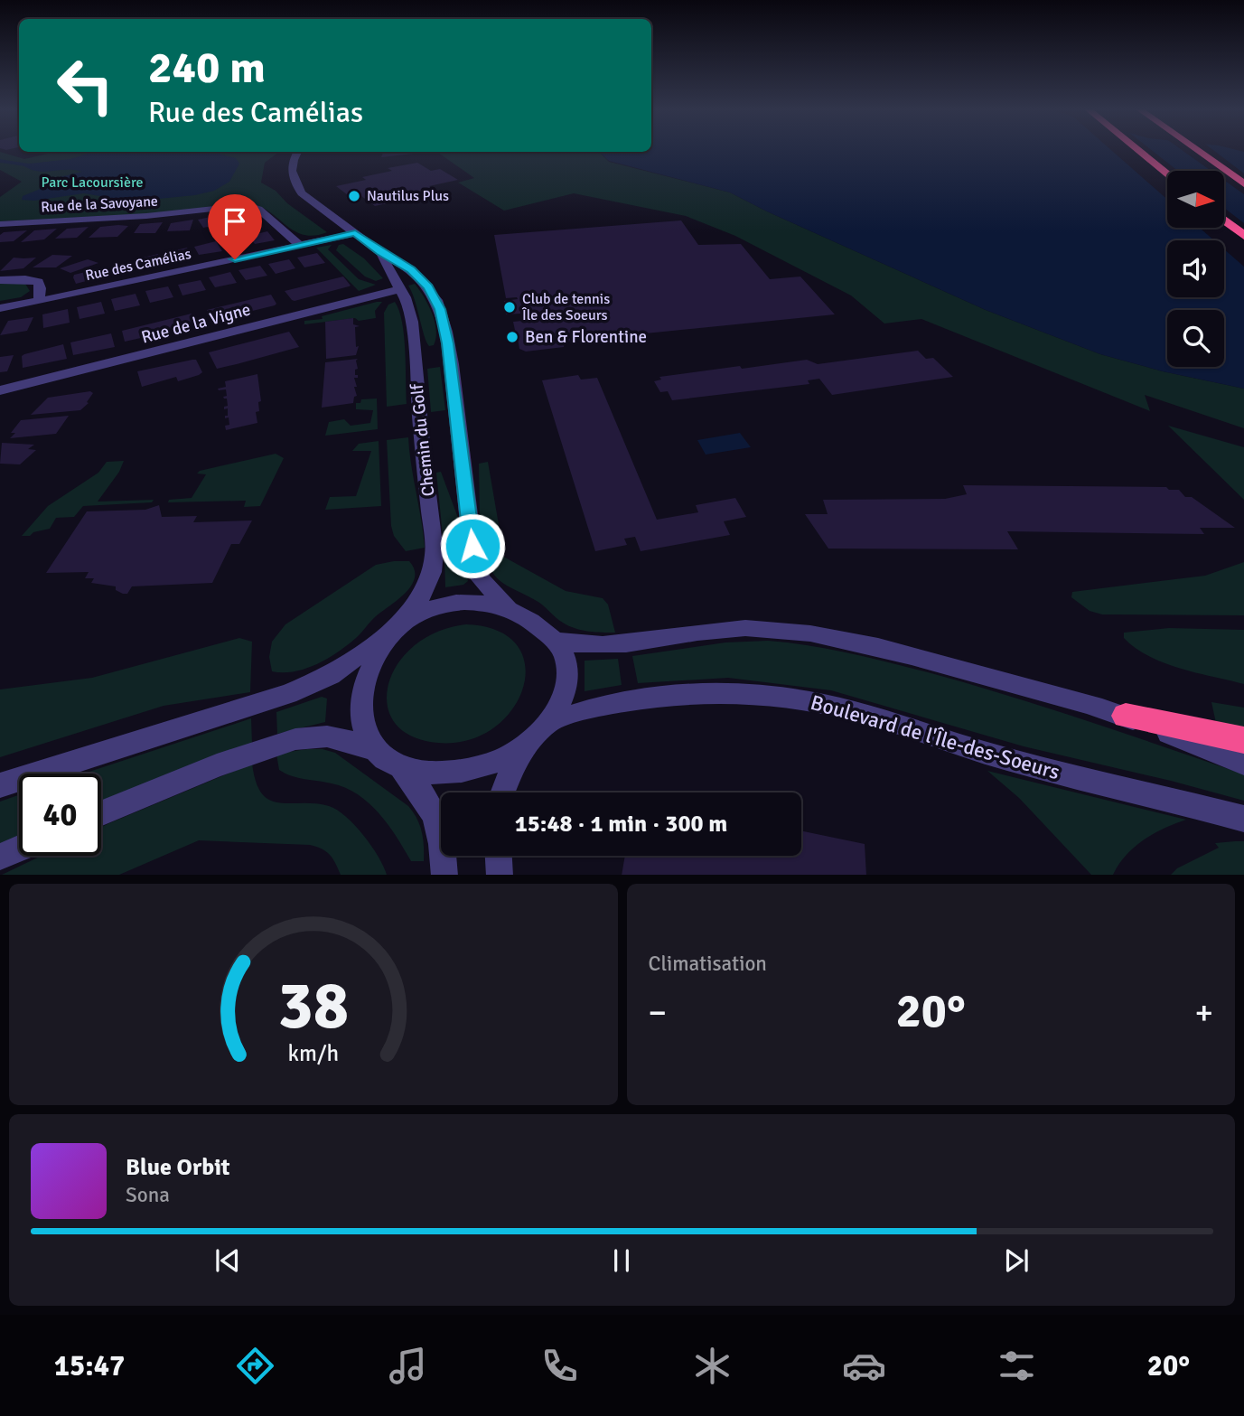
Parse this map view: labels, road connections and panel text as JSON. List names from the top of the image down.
{
  "streets": {
    "street": [
      "Rue de la Savoyane",
      "Rue des Camélias",
      "Rue de la Vigne",
      "Chemin du Golf",
      "Boulevard de l'Île-des-Soeurs"
    ]
  },
  "crossings": [
    ["Rue de la Savoyane", "Rue des Camélias"],
    ["Rue des Camélias", "Chemin du Golf"],
    ["Rue de la Vigne", "Chemin du Golf"],
    ["Chemin du Golf", "Boulevard de l'Île-des-Soeurs"]
  ],
  "parks": ["Parc Lacoursière"],
  "places": ["Nautilus Plus", "Club de tennis Île des Soeurs", "Ben & Florentine"],
  "north": "right",
  "page": {
    "turn": ["240 m", "Rue des Camélias"],
    "limit": "40",
    "trip": "15:48 · 1 min · 300 m",
    "tile": "Climatisation",
    "heat": ["−", "20°", "+"],
    "song": ["Blue Orbit", "Sona"],
    "tabs": ["15:47", "20°"],
    "gauge": ["38", "km/h"]
  }
}
